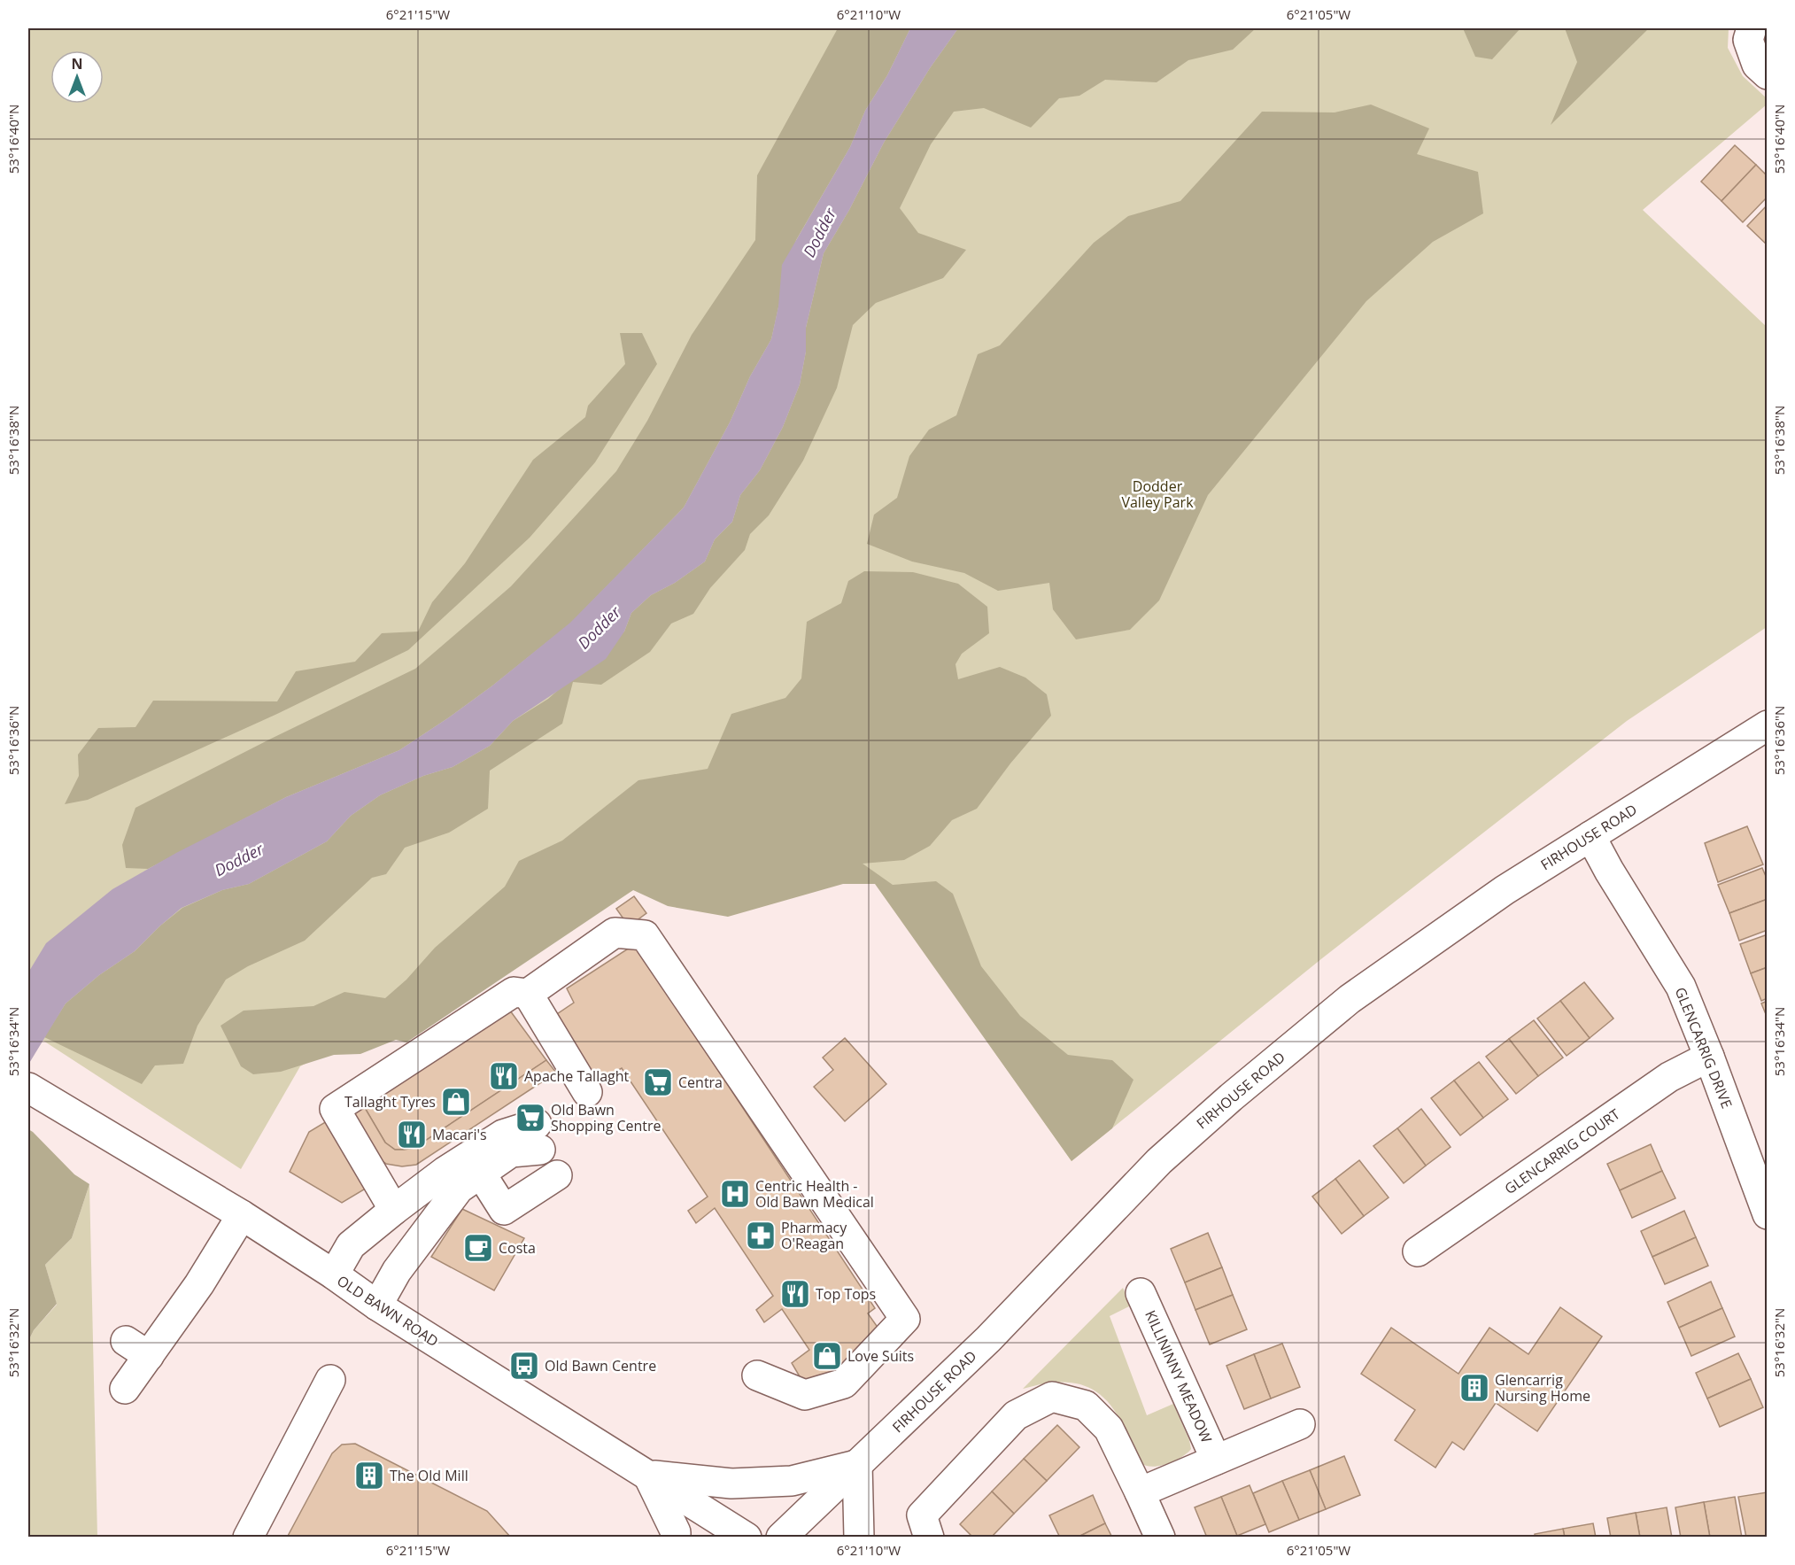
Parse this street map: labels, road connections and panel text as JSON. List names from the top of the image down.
{
  "streets": {
    "main road": [
      "FIRHOUSE ROAD",
      "GLENCARRIG DRIVE",
      "GLENCARRIG COURT",
      "OLD BAWN ROAD",
      "KILLININNY MEADOW"
    ]
  },
  "crossings": [
    ["FIRHOUSE ROAD", "GLENCARRIG DRIVE"],
    ["GLENCARRIG DRIVE", "GLENCARRIG COURT"]
  ],
  "water": ["Dodder"],
  "parks": ["Dodder Valley Park"],
  "places": {
    "restaurant": ["Apache Tallaght", "Macari's", "Top Tops"],
    "supermarket": ["Centra", "Old Bawn Shopping Centre"],
    "shop": ["Tallaght Tyres", "Love Suits"],
    "hospital": ["Centric Health - Old Bawn Medical"],
    "pharmacy": ["Pharmacy O'Reagan"],
    "cafe": ["Costa"],
    "bus stop": ["Old Bawn Centre"],
    "building": ["Glencarrig Nursing Home", "The Old Mill"]
  },
  "north": "top",
  "coordinates": [
    "6°21'15\"W",
    "6°21'10\"W",
    "6°21'05\"W",
    "53°16'40\"N",
    "53°16'38\"N",
    "53°16'36\"N",
    "53°16'34\"N",
    "53°16'32\"N"
  ]
}
